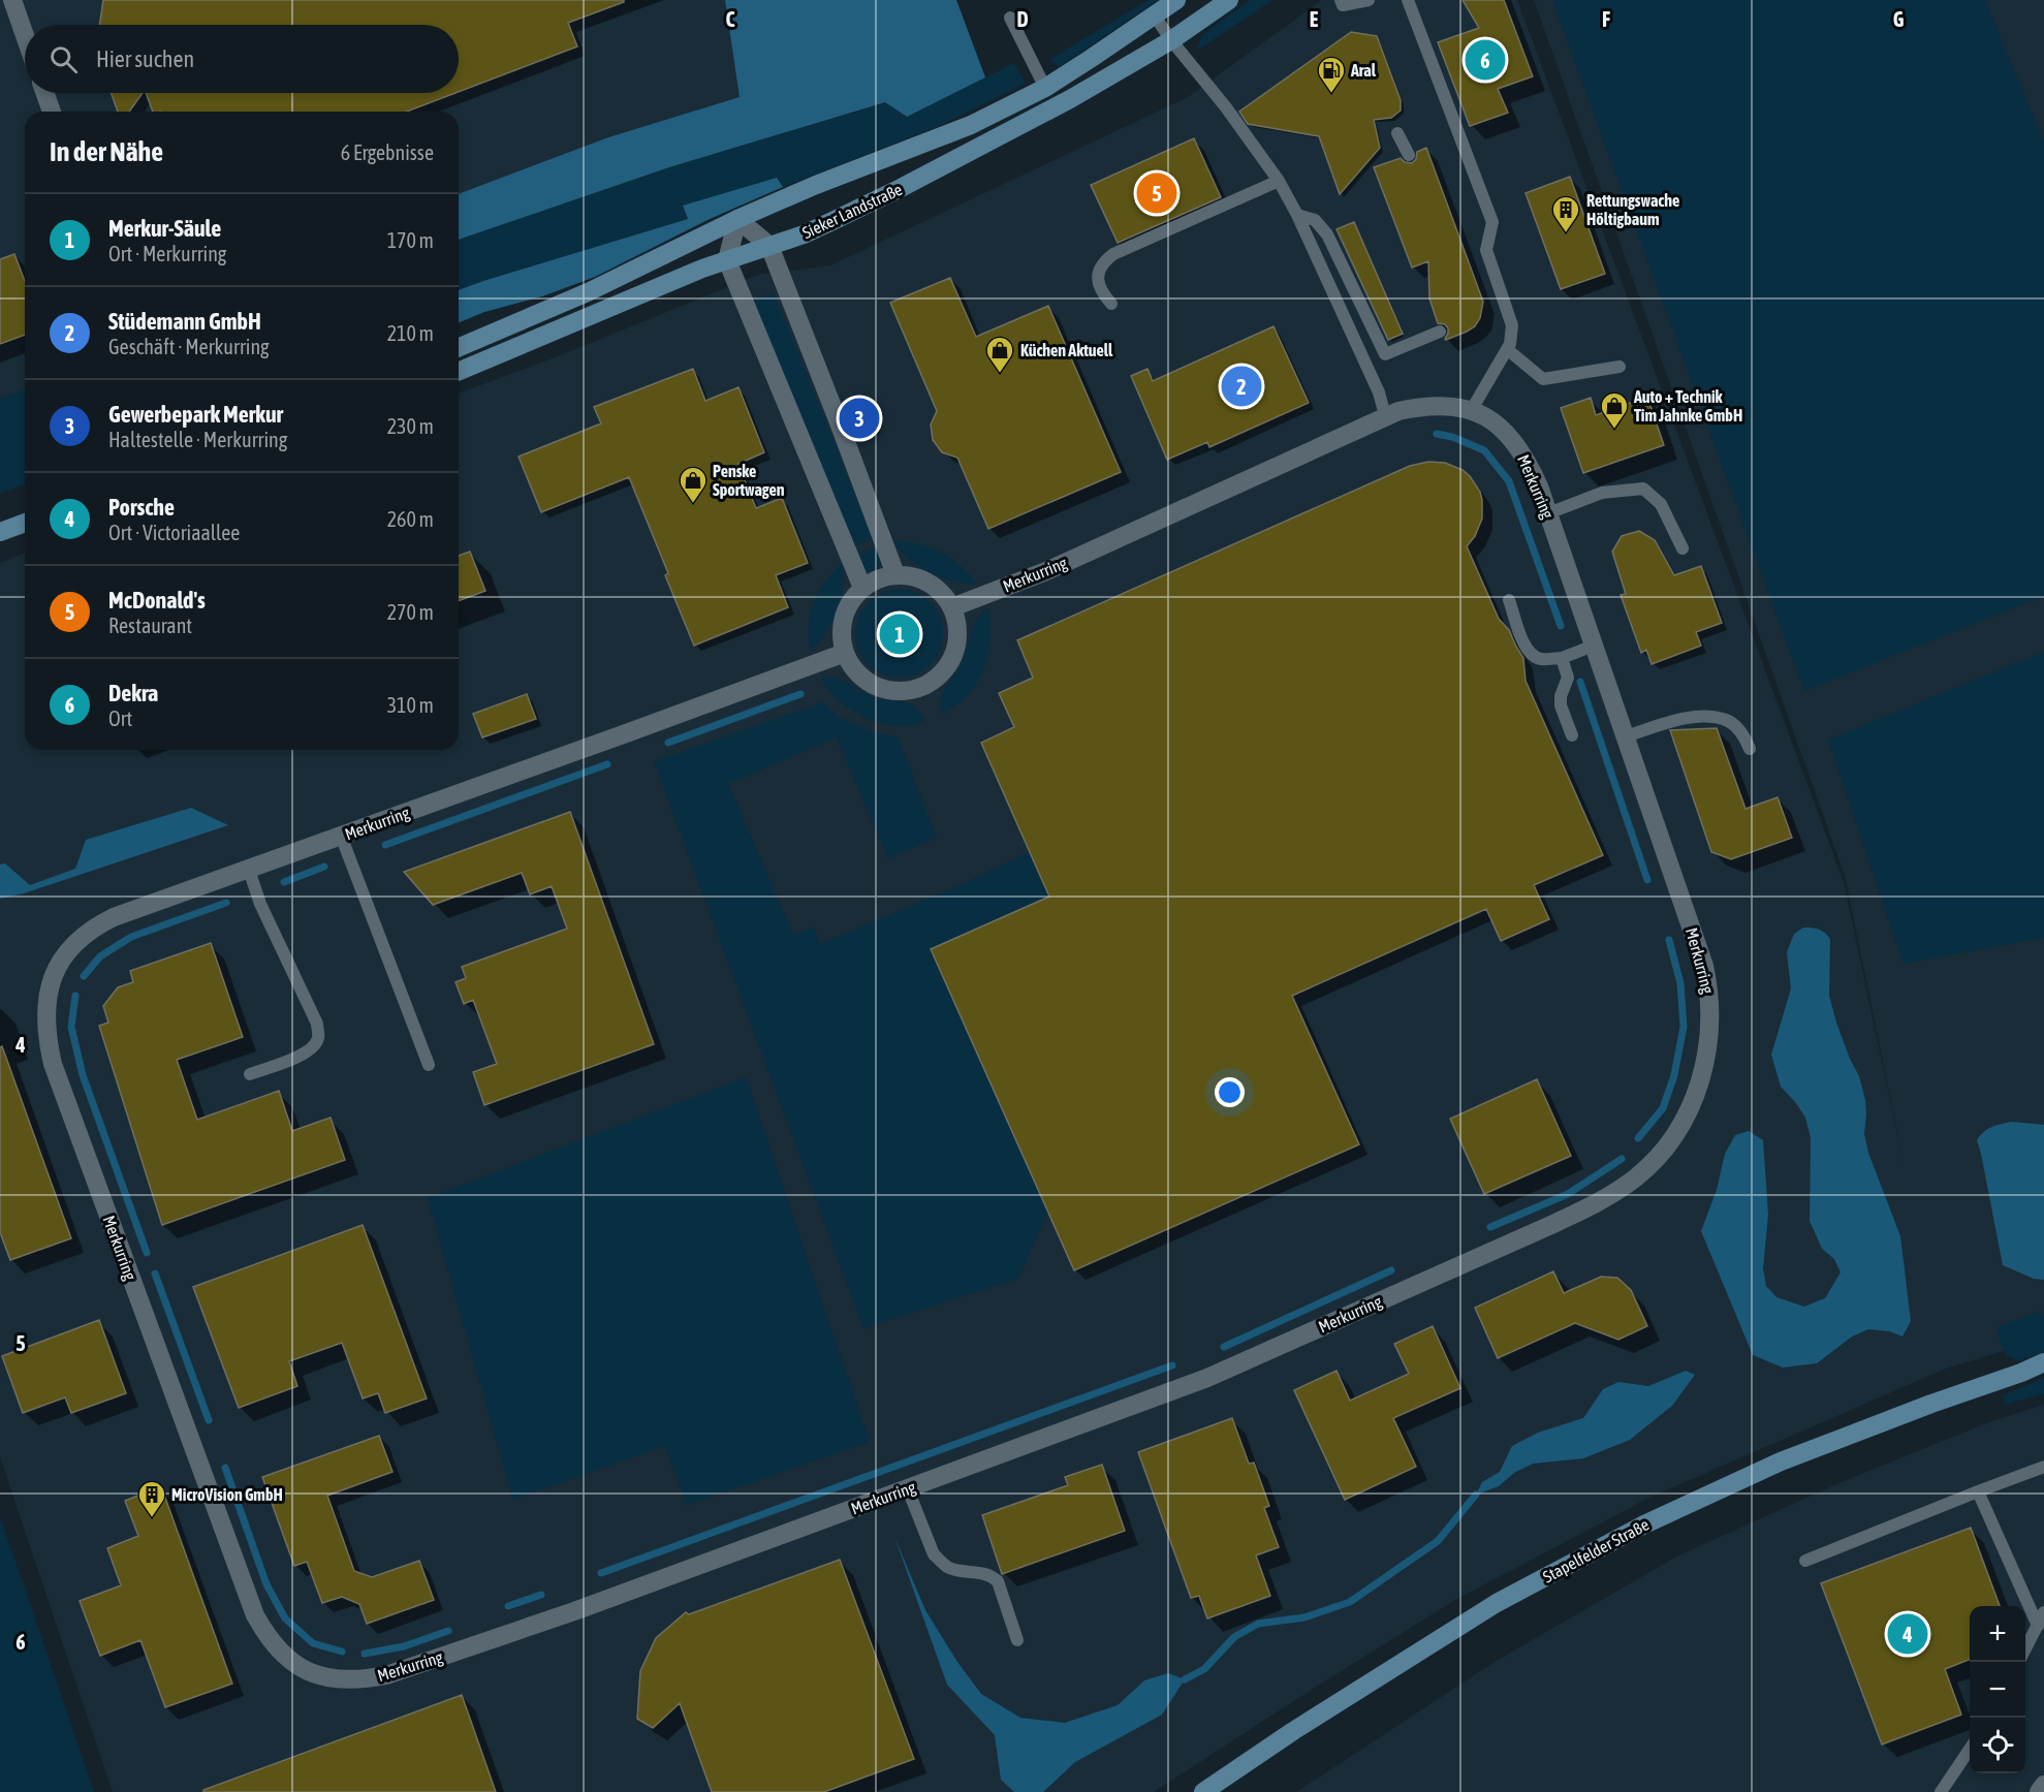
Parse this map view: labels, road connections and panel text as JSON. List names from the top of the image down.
{
  "streets": {
    "main road": ["Sieker Landstraße", "Stapelfelder Straße"],
    "street": ["Merkurring"]
  },
  "places": {
    "fuel station": ["Aral"],
    "building": ["Rettungswache Höltigbaum", "MicroVision GmbH"],
    "shop": ["Küchen Aktuell", "Auto + Technik Tim Jahnke GmbH", "Penske Sportwagen"]
  },
  "page": {
    "search": "Hier suchen",
    "pins": [
      "6",
      "5",
      "2",
      "3",
      "1",
      "4"
    ],
    "heading": ["In der Nähe", "6 Ergebnisse"],
    "list": [
      {
        "mark": "1",
        "name": "Merkur-Säule",
        "note": "Ort · Merkurring",
        "value": "170 m"
      },
      {
        "mark": "2",
        "name": "Stüdemann GmbH",
        "note": "Geschäft · Merkurring",
        "value": "210 m"
      },
      {
        "mark": "3",
        "name": "Gewerbepark Merkur",
        "note": "Haltestelle · Merkurring",
        "value": "230 m"
      },
      {
        "mark": "4",
        "name": "Porsche",
        "note": "Ort · Victoriaallee",
        "value": "260 m"
      },
      {
        "mark": "5",
        "name": "McDonald's",
        "note": "Restaurant",
        "value": "270 m"
      },
      {
        "mark": "6",
        "name": "Dekra",
        "note": "Ort",
        "value": "310 m"
      }
    ],
    "map_buttons": ["+", "−"]
  },
  "grid": {
    "columns": [
      "C",
      "D",
      "E",
      "F",
      "G"
    ],
    "rows": ["4", "5", "6"]
  }
}
